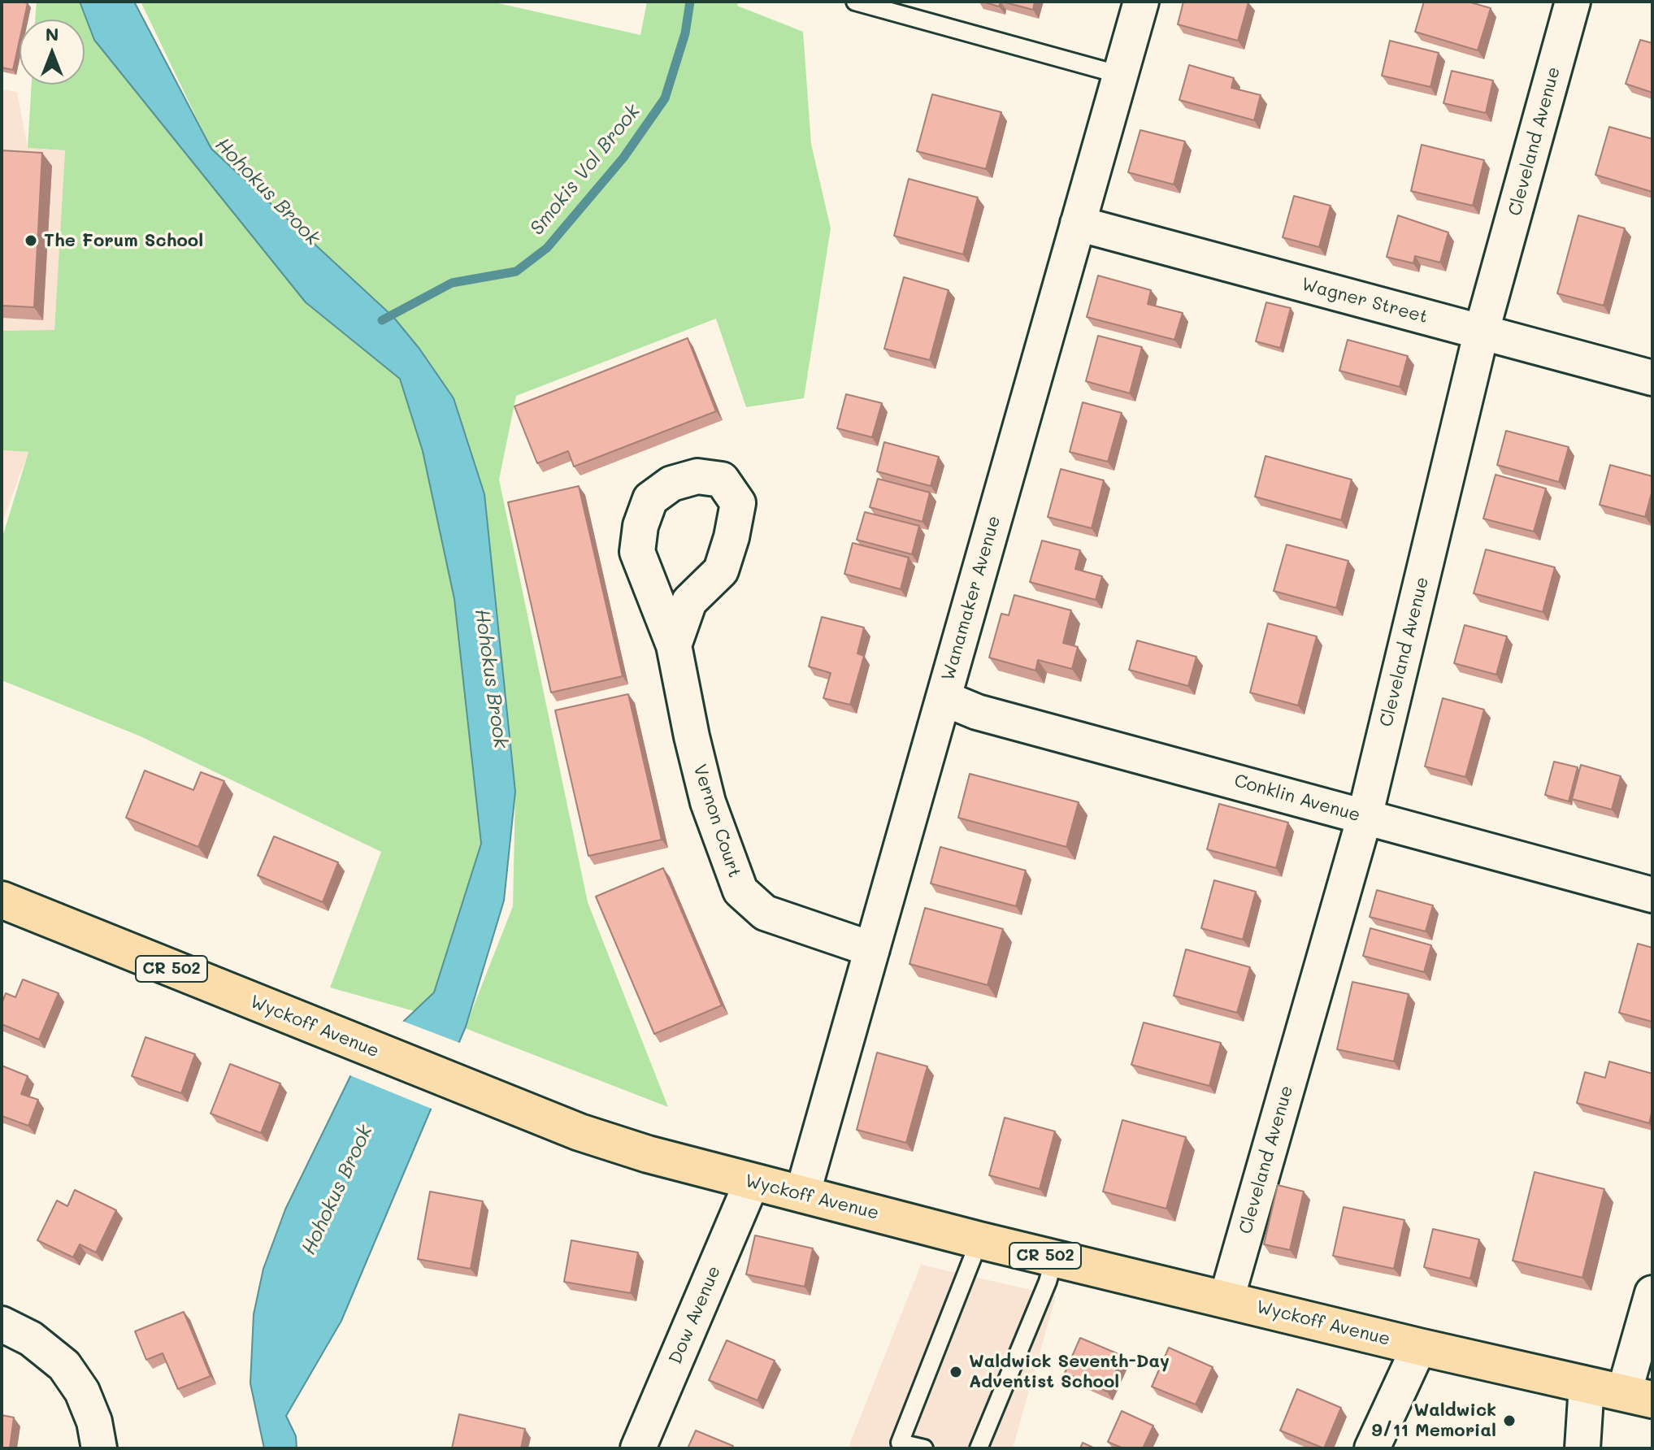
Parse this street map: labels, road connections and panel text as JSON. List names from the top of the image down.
{
  "streets": {
    "main road": ["CR 502", "Wyckoff Avenue"],
    "street": [
      "Cleveland Avenue",
      "Wagner Street",
      "Wanamaker Avenue",
      "Conklin Avenue",
      "Vernon Court",
      "Dow Avenue"
    ]
  },
  "crossings": [
    ["Cleveland Avenue", "Wagner Street"],
    ["Cleveland Avenue", "Conklin Avenue"],
    ["Cleveland Avenue", "Wyckoff Avenue"],
    ["Wagner Street", "Wanamaker Avenue"],
    ["Wanamaker Avenue", "Conklin Avenue"],
    ["Wanamaker Avenue", "Vernon Court"],
    ["Wanamaker Avenue", "Wyckoff Avenue"],
    ["Wyckoff Avenue", "Dow Avenue"]
  ],
  "water": ["Smokis Vol Brook", "Hohokus Brook"],
  "places": ["The Forum School", "Waldwick Seventh-Day Adventist School", "Waldwick 9/11 Memorial"],
  "north": "top"
}
